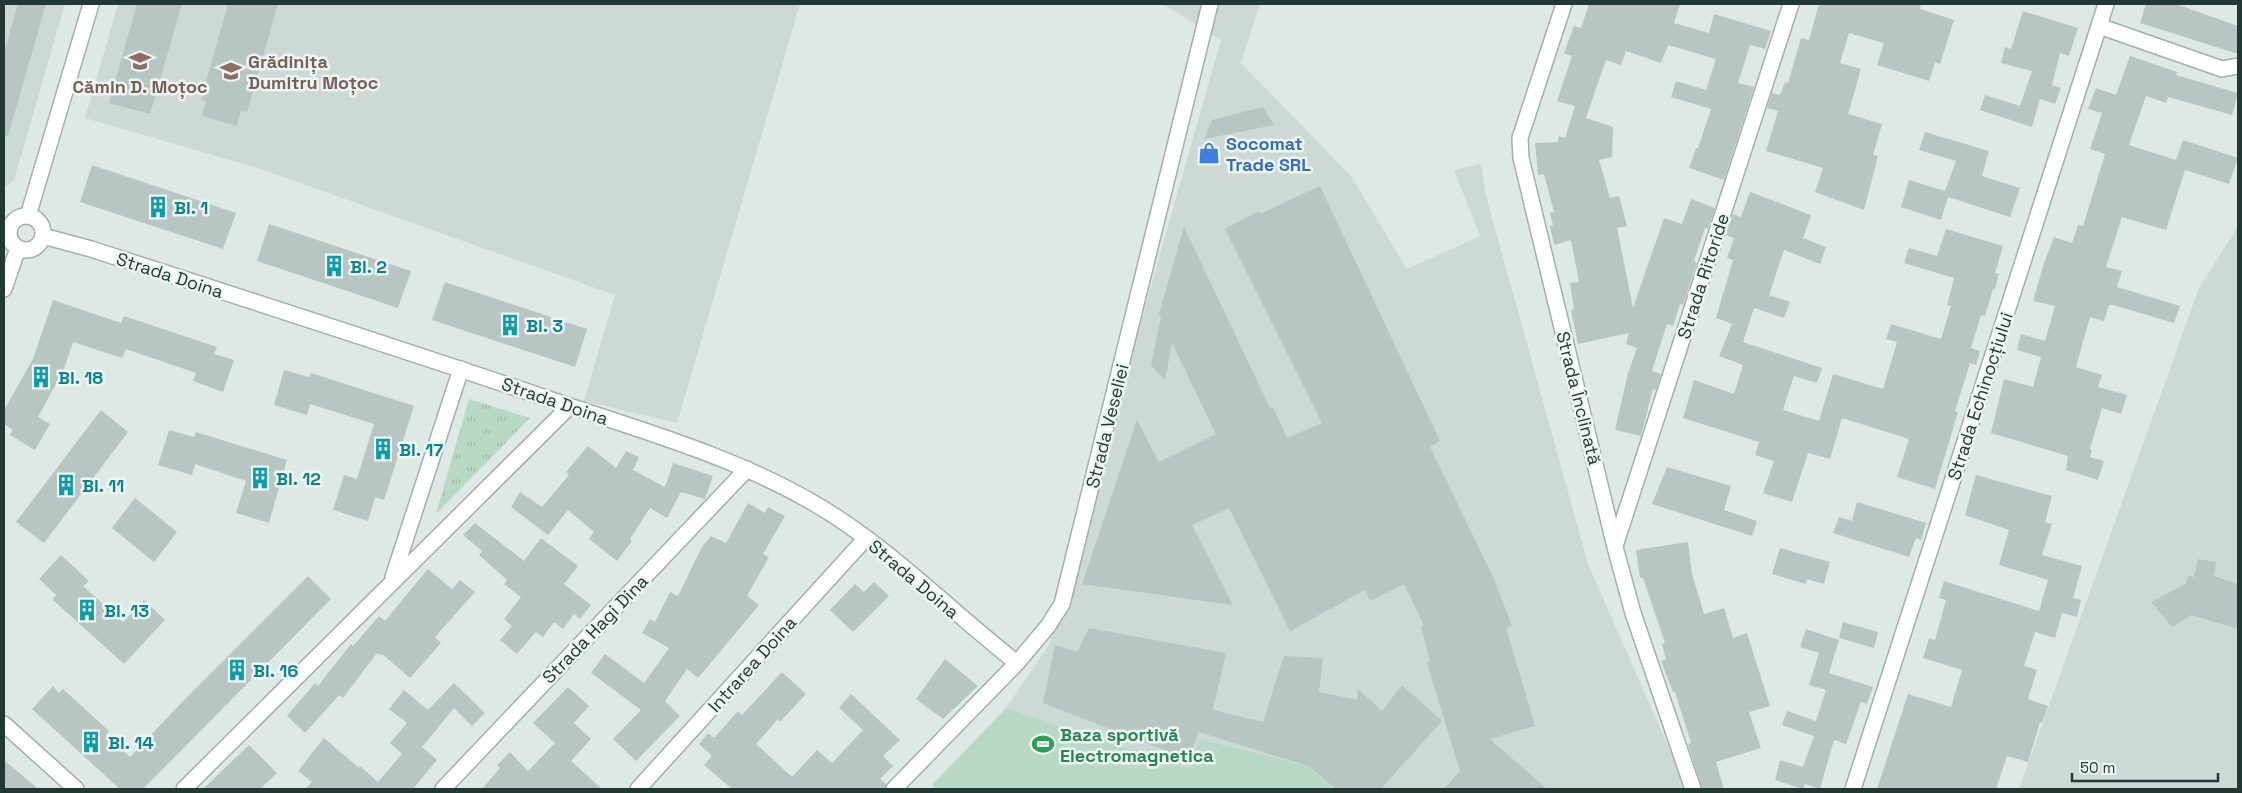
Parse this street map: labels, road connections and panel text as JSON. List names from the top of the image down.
{
  "streets": {
    "street": [
      "Strada Doina",
      "Strada Ritoride",
      "Strada Echinocțiului",
      "Strada Înclinată",
      "Strada Veseliei",
      "Strada Hagi Dina",
      "Intrarea Doina"
    ]
  },
  "crossings": [
    ["Strada Doina", "Strada Veseliei"],
    ["Strada Doina", "Strada Hagi Dina"],
    ["Strada Doina", "Intrarea Doina"],
    ["Strada Ritoride", "Strada Înclinată"]
  ],
  "places": {
    "school or university": ["Cămin D. Moțoc", "Grădinița Dumitru Moțoc"],
    "shop": ["Socomat Trade SRL"],
    "building": [
      "Bl. 1",
      "Bl. 2",
      "Bl. 3",
      "Bl. 18",
      "Bl. 17",
      "Bl. 12",
      "Bl. 11",
      "Bl. 13",
      "Bl. 16",
      "Bl. 14"
    ],
    "sports": ["Baza sportivă Electromagnetica"]
  },
  "scale_bar": "50 m"
}
